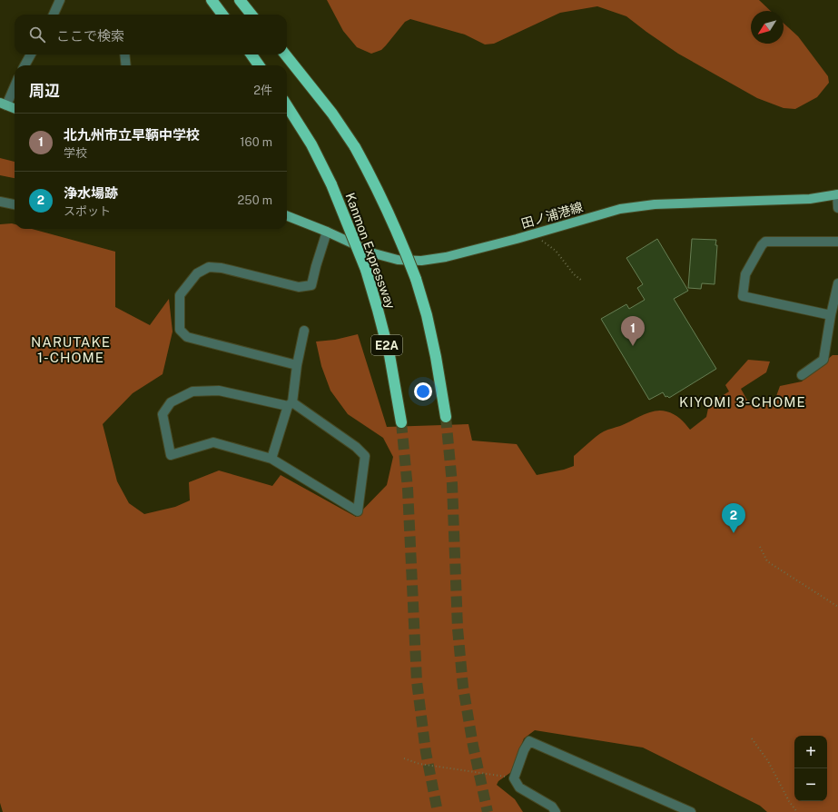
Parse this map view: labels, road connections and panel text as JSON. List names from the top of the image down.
{
  "streets": {
    "highway": ["Kanmon Expressway", "E2A"],
    "main road": ["田ノ浦港線"]
  },
  "districts": ["NARUTAKE 1-CHOME", "KIYOMI 3-CHOME"],
  "north": "bottom left",
  "page": {
    "search": "ここで検索",
    "heading": ["周辺", "2件"],
    "list": [
      {
        "mark": "1",
        "name": "北九州市立早鞆中学校",
        "note": "学校",
        "value": "160 m"
      },
      {
        "mark": "2",
        "name": "浄水場跡",
        "note": "スポット",
        "value": "250 m"
      }
    ],
    "pins": ["1", "2"],
    "map_buttons": ["+", "−"]
  }
}
